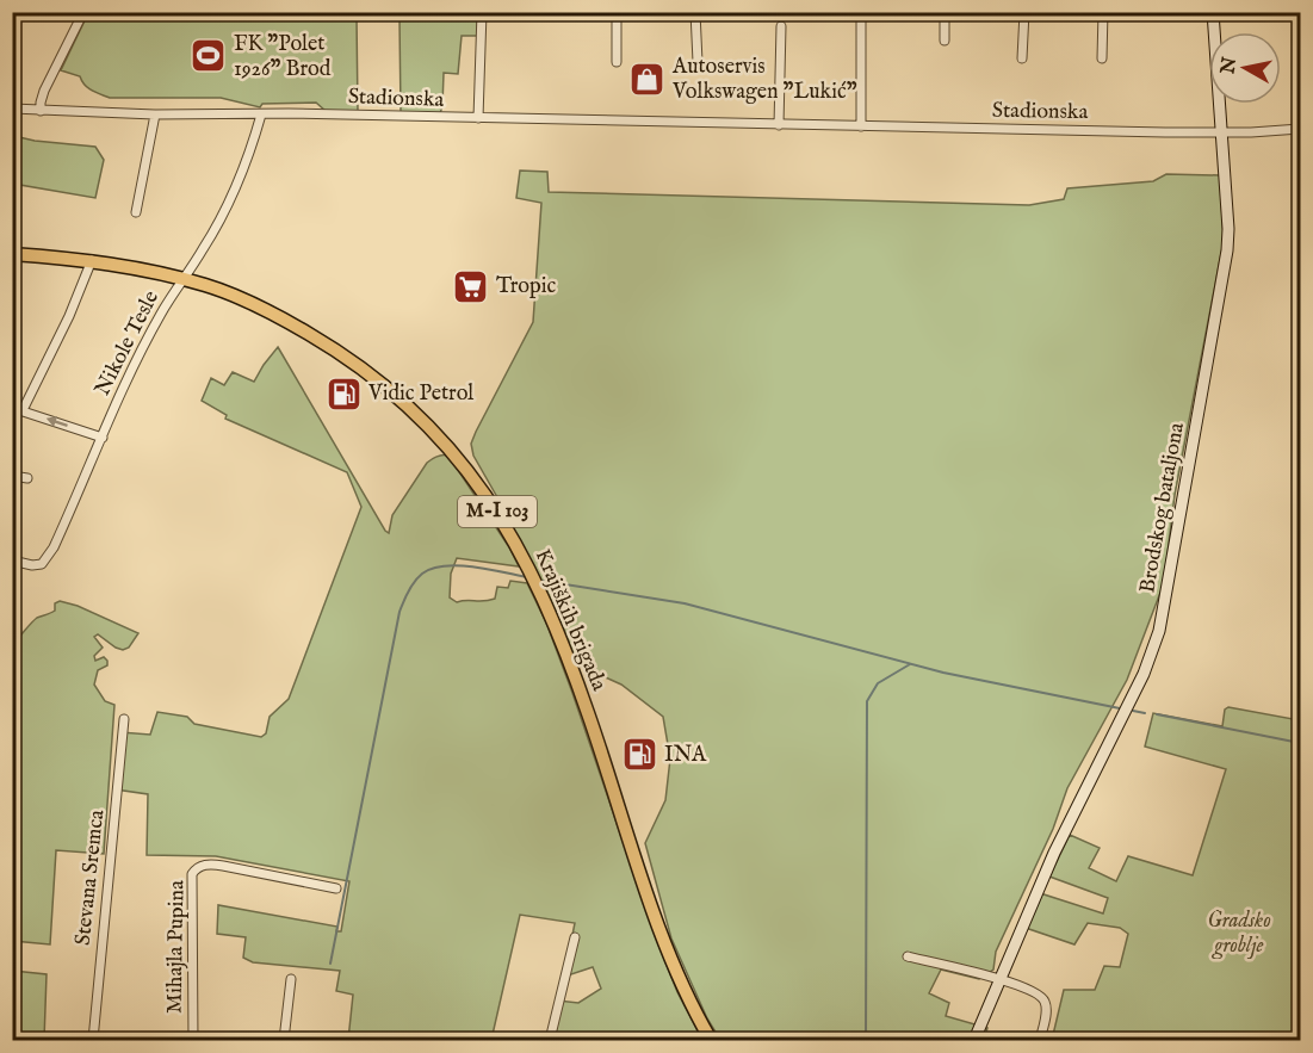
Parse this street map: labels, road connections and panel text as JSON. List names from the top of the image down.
{
  "streets": {
    "main road": ["M-I 103", "Krajiških brigada"],
    "street": [
      "Stadionska",
      "Nikole Tesle",
      "Brodskog bataljona",
      "Stevana Sremca",
      "Mihajla Pupina"
    ]
  },
  "crossings": [
    ["Stadionska", "Nikole Tesle"],
    ["Stadionska", "Brodskog bataljona"],
    ["Nikole Tesle", "Krajiških brigada"]
  ],
  "parks": ["Gradsko groblje"],
  "places": {
    "sports": ["FK \"Polet 1926\" Brod"],
    "shop": ["Autoservis Volkswagen \"Lukić\""],
    "supermarket": ["Tropic"],
    "fuel station": ["Vidic Petrol", "INA"]
  },
  "north": "left"
}
